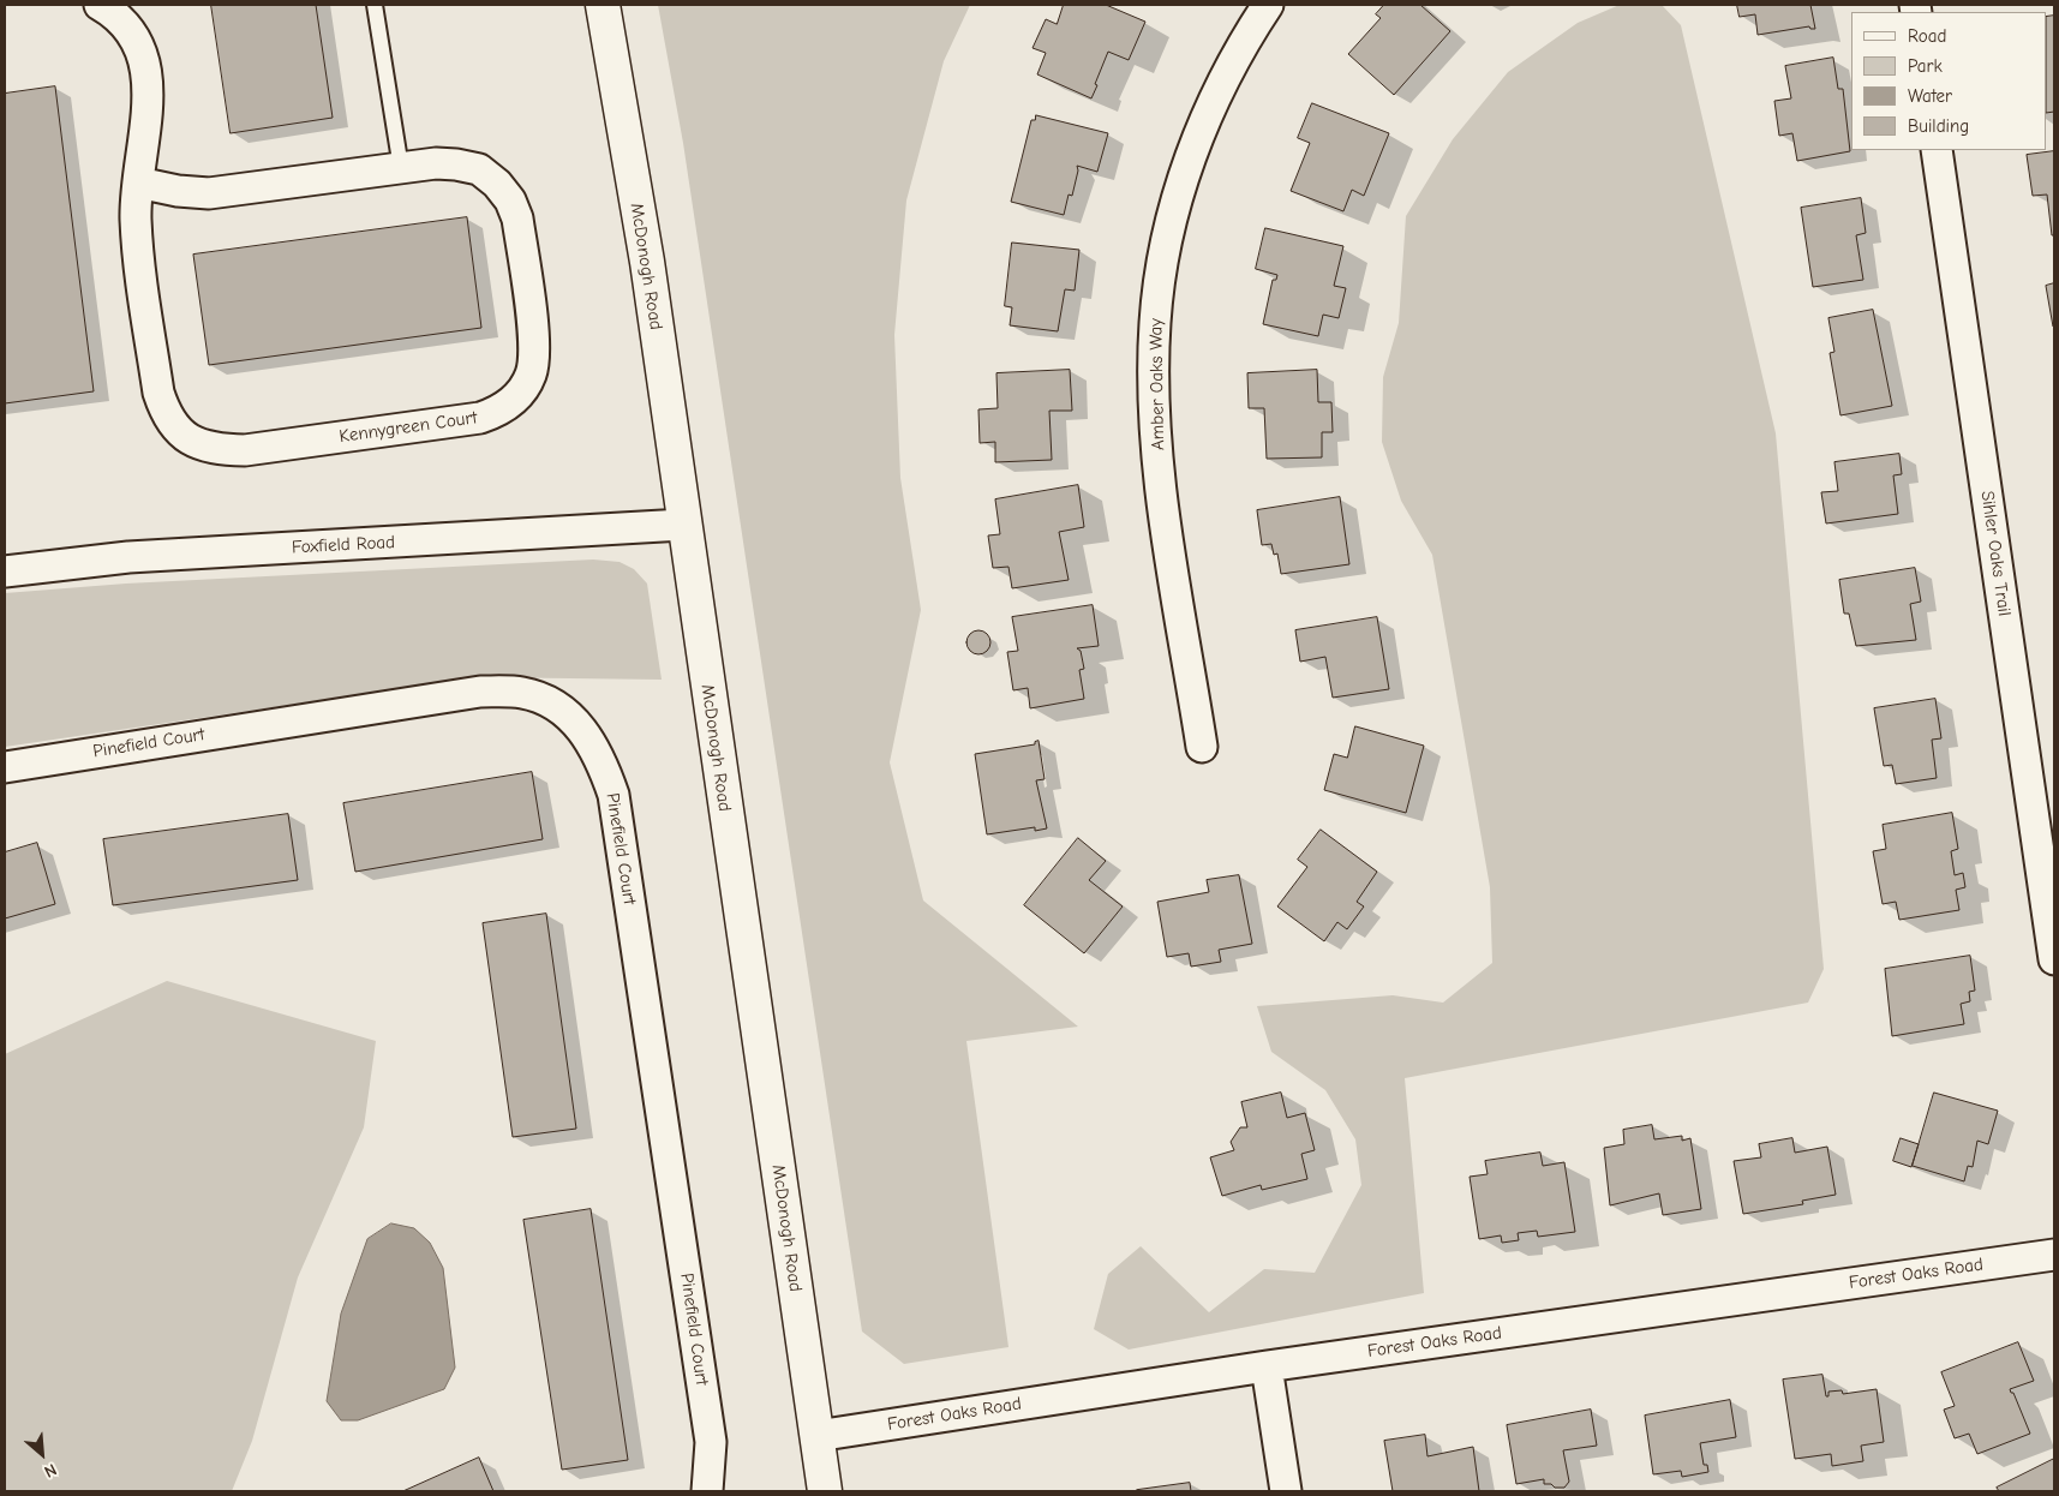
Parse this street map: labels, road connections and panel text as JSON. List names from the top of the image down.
{
  "streets": {
    "main road": ["McDonogh Road"],
    "street": [
      "Amber Oaks Way",
      "Kennygreen Court",
      "Foxfield Road",
      "Sihler Oaks Trail",
      "Pinefield Court",
      "Forest Oaks Road"
    ]
  },
  "crossings": [
    ["McDonogh Road", "Foxfield Road"],
    ["McDonogh Road", "Forest Oaks Road"]
  ],
  "legend": [
    "Road",
    "Park",
    "Water",
    "Building"
  ],
  "north": "bottom right"
}
